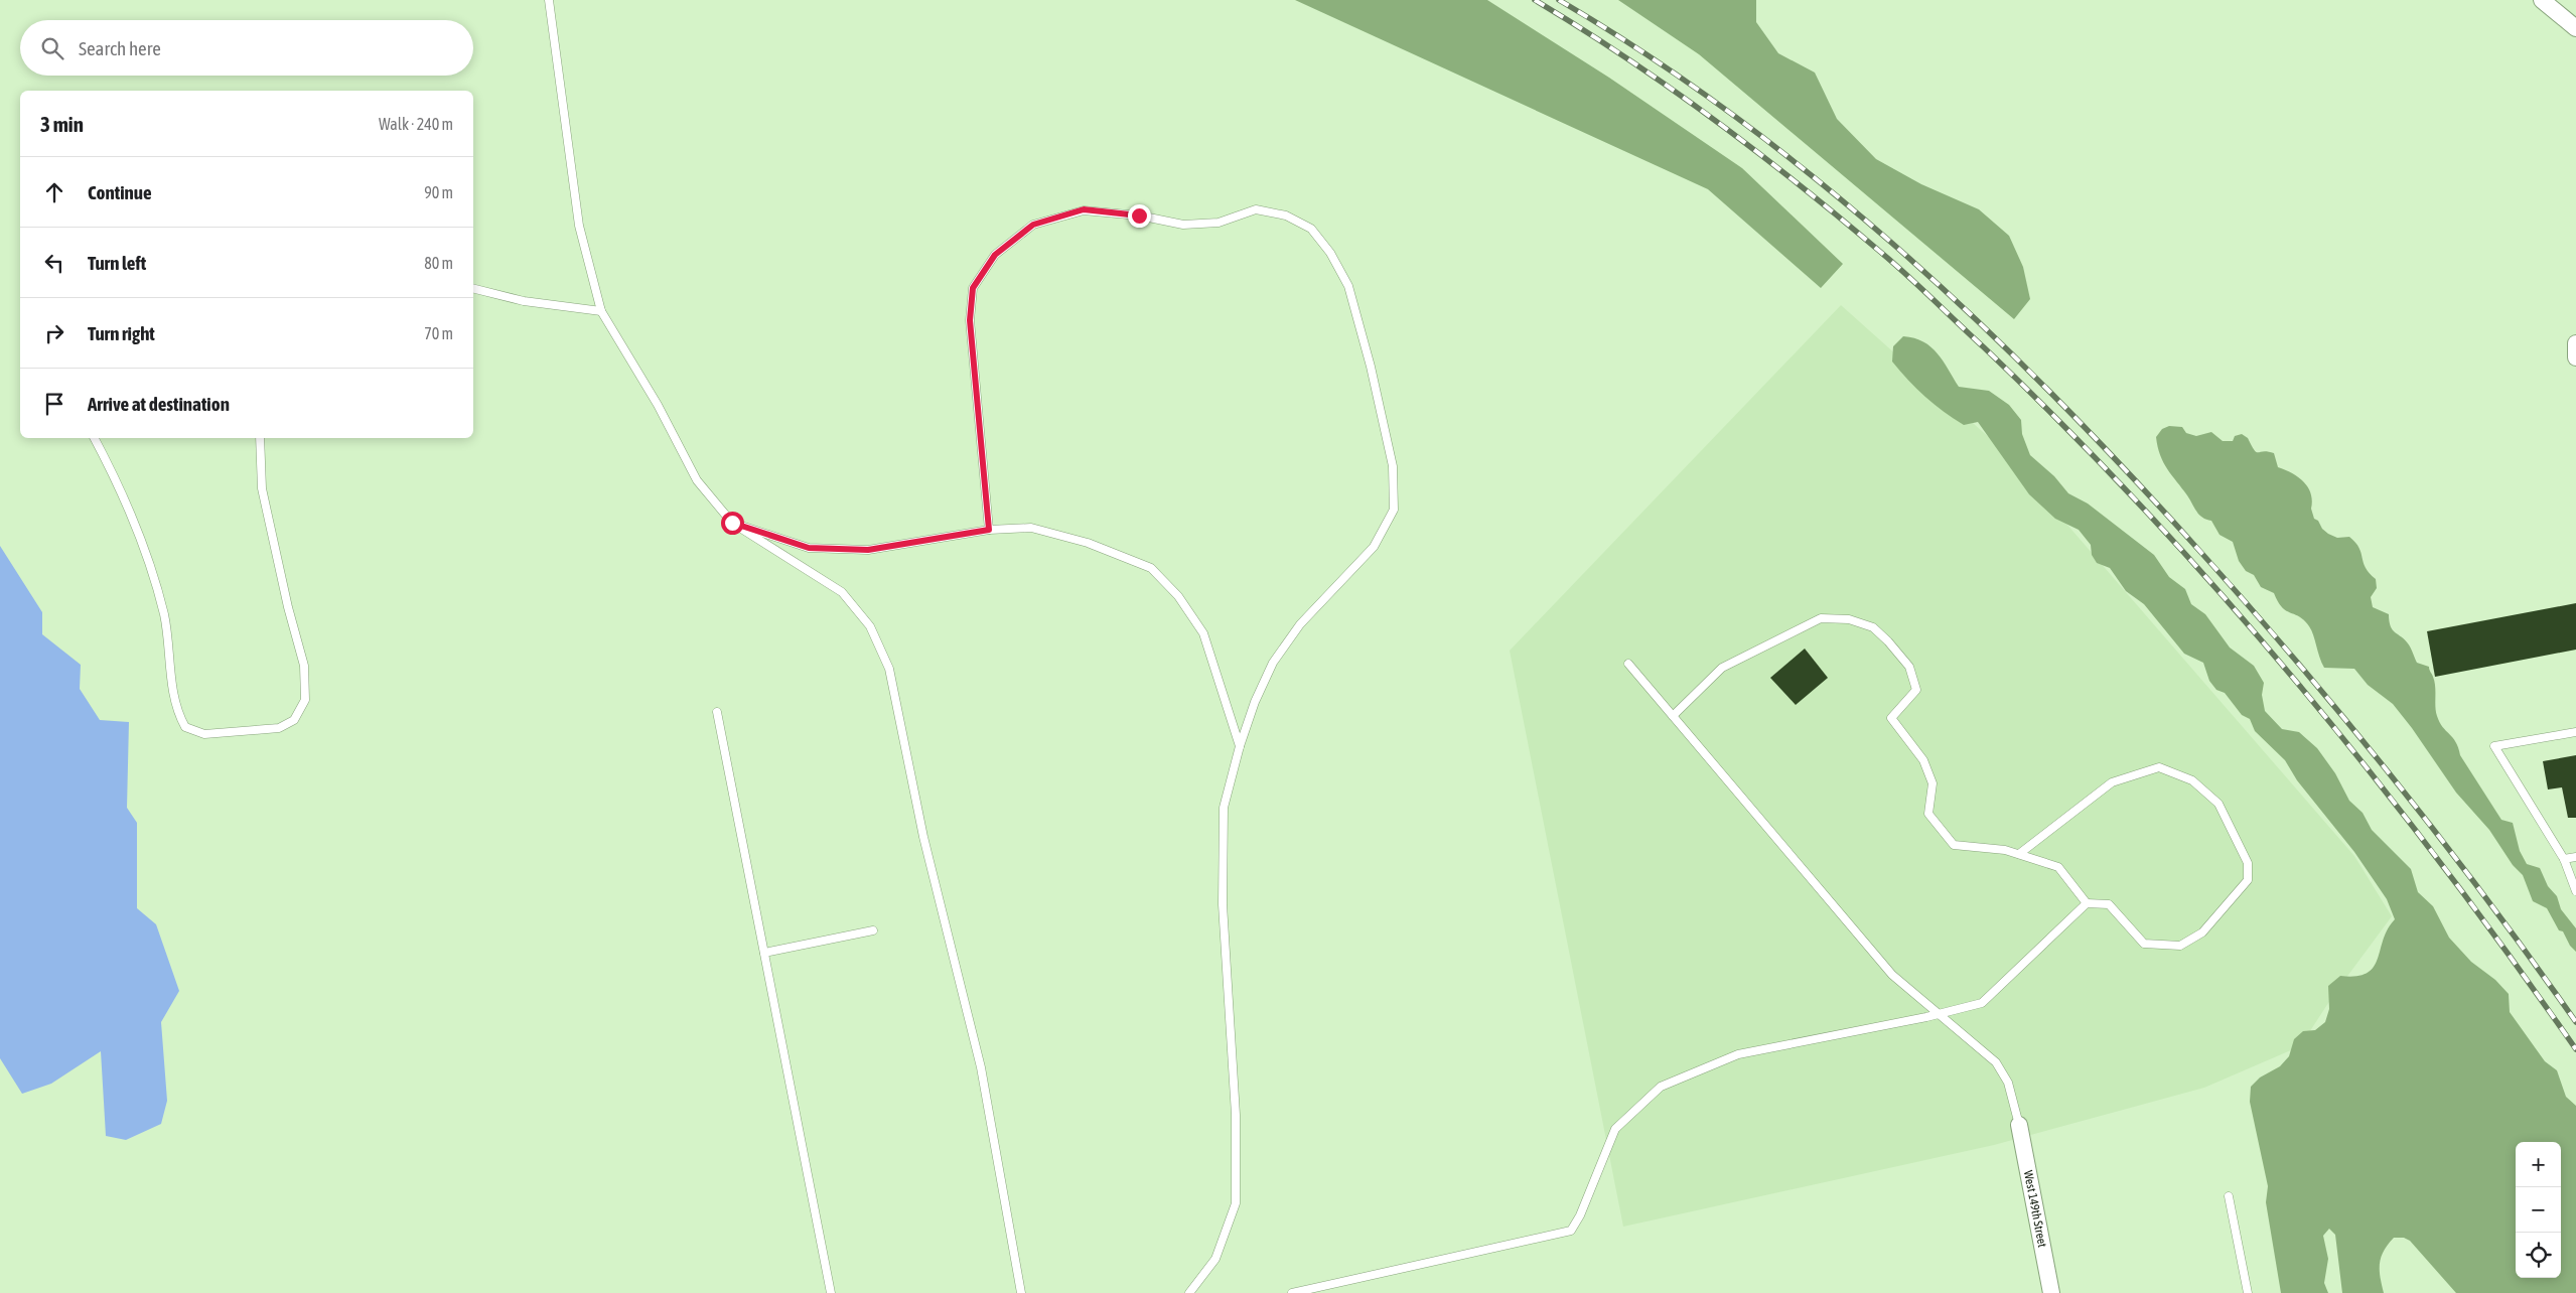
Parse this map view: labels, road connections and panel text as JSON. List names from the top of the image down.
{
  "streets": {
    "street": ["West 149th Street"]
  },
  "page": {
    "search": "Search here",
    "heading": ["3 min", "Walk · 240 m"],
    "list": [
      ["Continue", "90 m"],
      ["Turn left", "80 m"],
      ["Turn right", "70 m"],
      "Arrive at destination"
    ],
    "map_buttons": ["+", "−"]
  }
}
